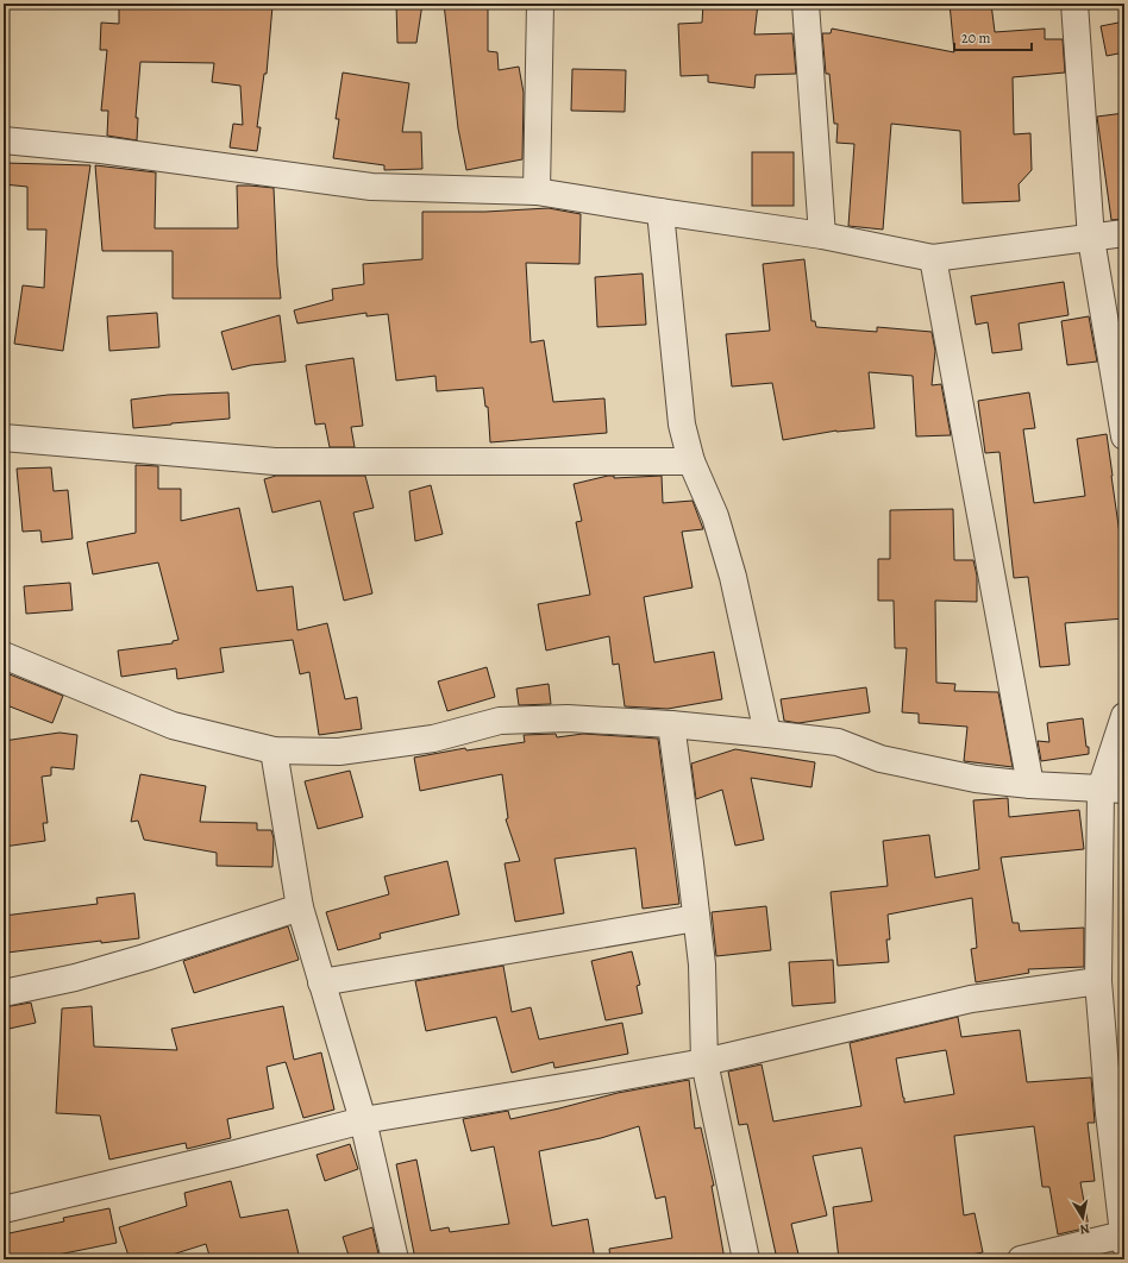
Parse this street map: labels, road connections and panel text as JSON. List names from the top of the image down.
{
  "scale_bar": "20 m",
  "north": "bottom"
}
